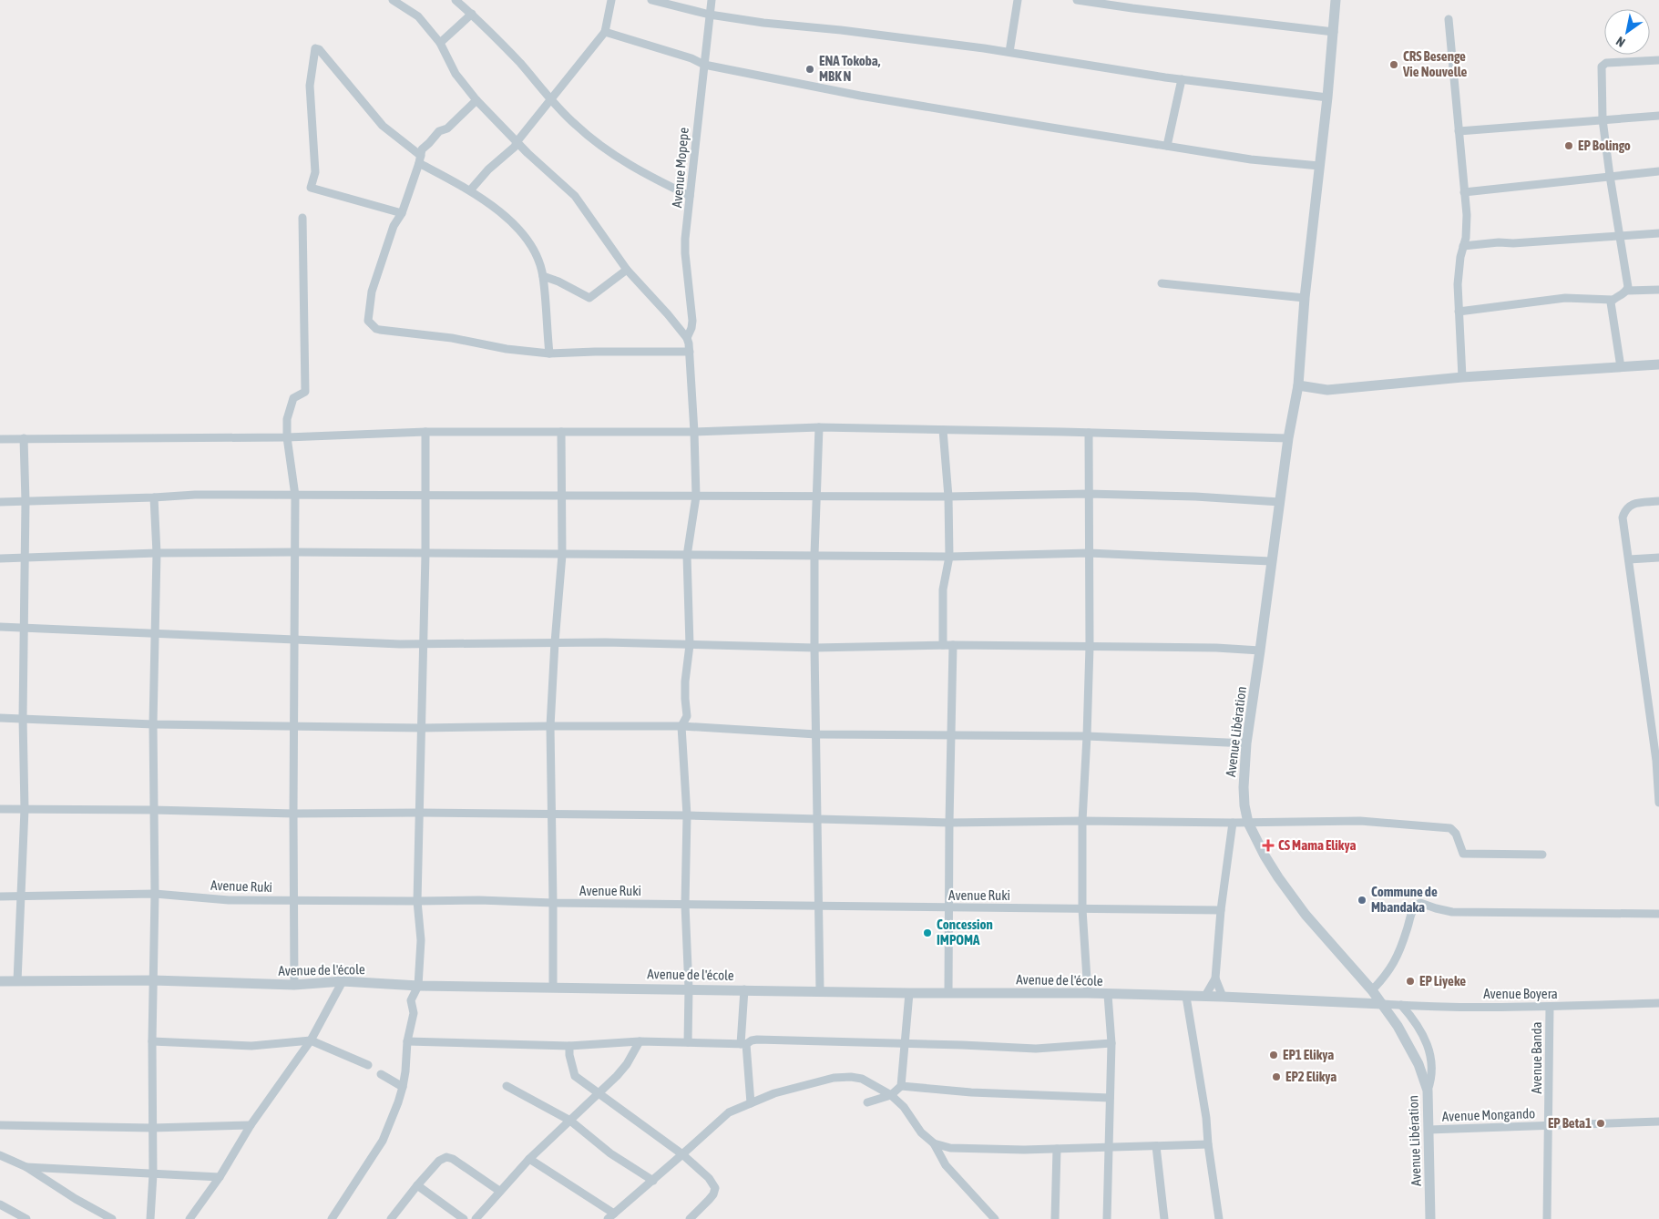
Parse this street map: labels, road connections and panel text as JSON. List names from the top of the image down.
{
  "streets": {
    "street": [
      "Avenue Mopepe",
      "Avenue Libération",
      "Avenue Ruki",
      "Avenue de l'école",
      "Avenue Boyera",
      "Avenue Banda",
      "Avenue Mongando"
    ]
  },
  "crossings": [
    ["Avenue Libération", "Avenue de l'école"],
    ["Avenue Libération", "Avenue Boyera"],
    ["Avenue Libération", "Avenue Mongando"],
    ["Avenue de l'école", "Avenue Boyera"],
    ["Avenue Boyera", "Avenue Banda"],
    ["Avenue Banda", "Avenue Mongando"]
  ],
  "places": {
    "other": [
      "CRS Besenge Vie Nouvelle",
      "ENA Tokoba, MBK N",
      "EP Bolingo",
      "Commune de Mbandaka",
      "Concession IMPOMA",
      "EP Liyeke",
      "EP1 Elikya",
      "EP2 Elikya",
      "EP Beta1"
    ],
    "health": ["CS Mama Elikya"]
  },
  "north": "bottom left"
}
